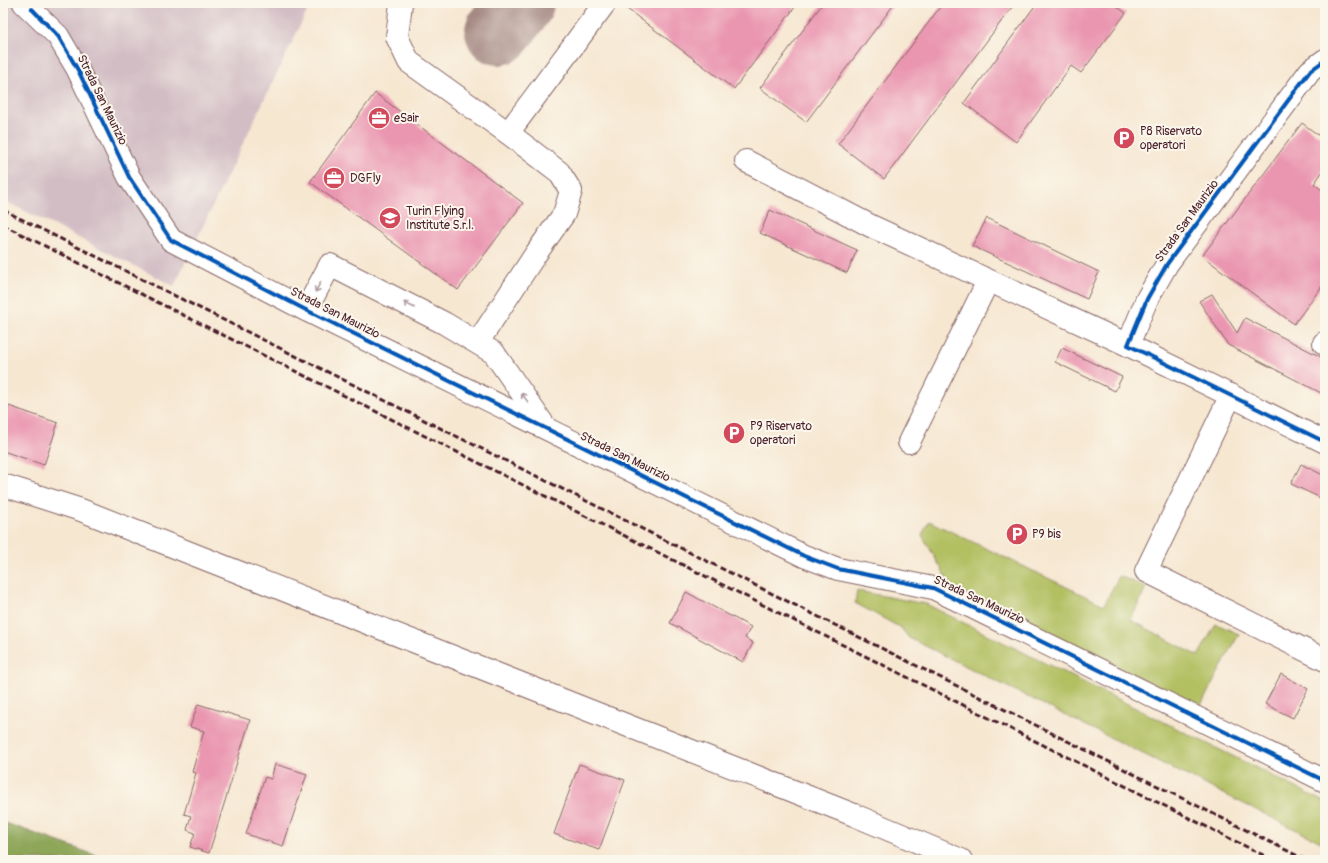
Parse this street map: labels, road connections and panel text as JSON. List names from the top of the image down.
{
  "streets": {
    "street": ["Strada San Maurizio"]
  },
  "places": {
    "office": ["eSair", "DGFly"],
    "parking": ["P8 Riservato operatori", "P9 Riservato operatori", "P9 bis"],
    "school or university": ["Turin Flying Institute S.r.l."]
  }
}
